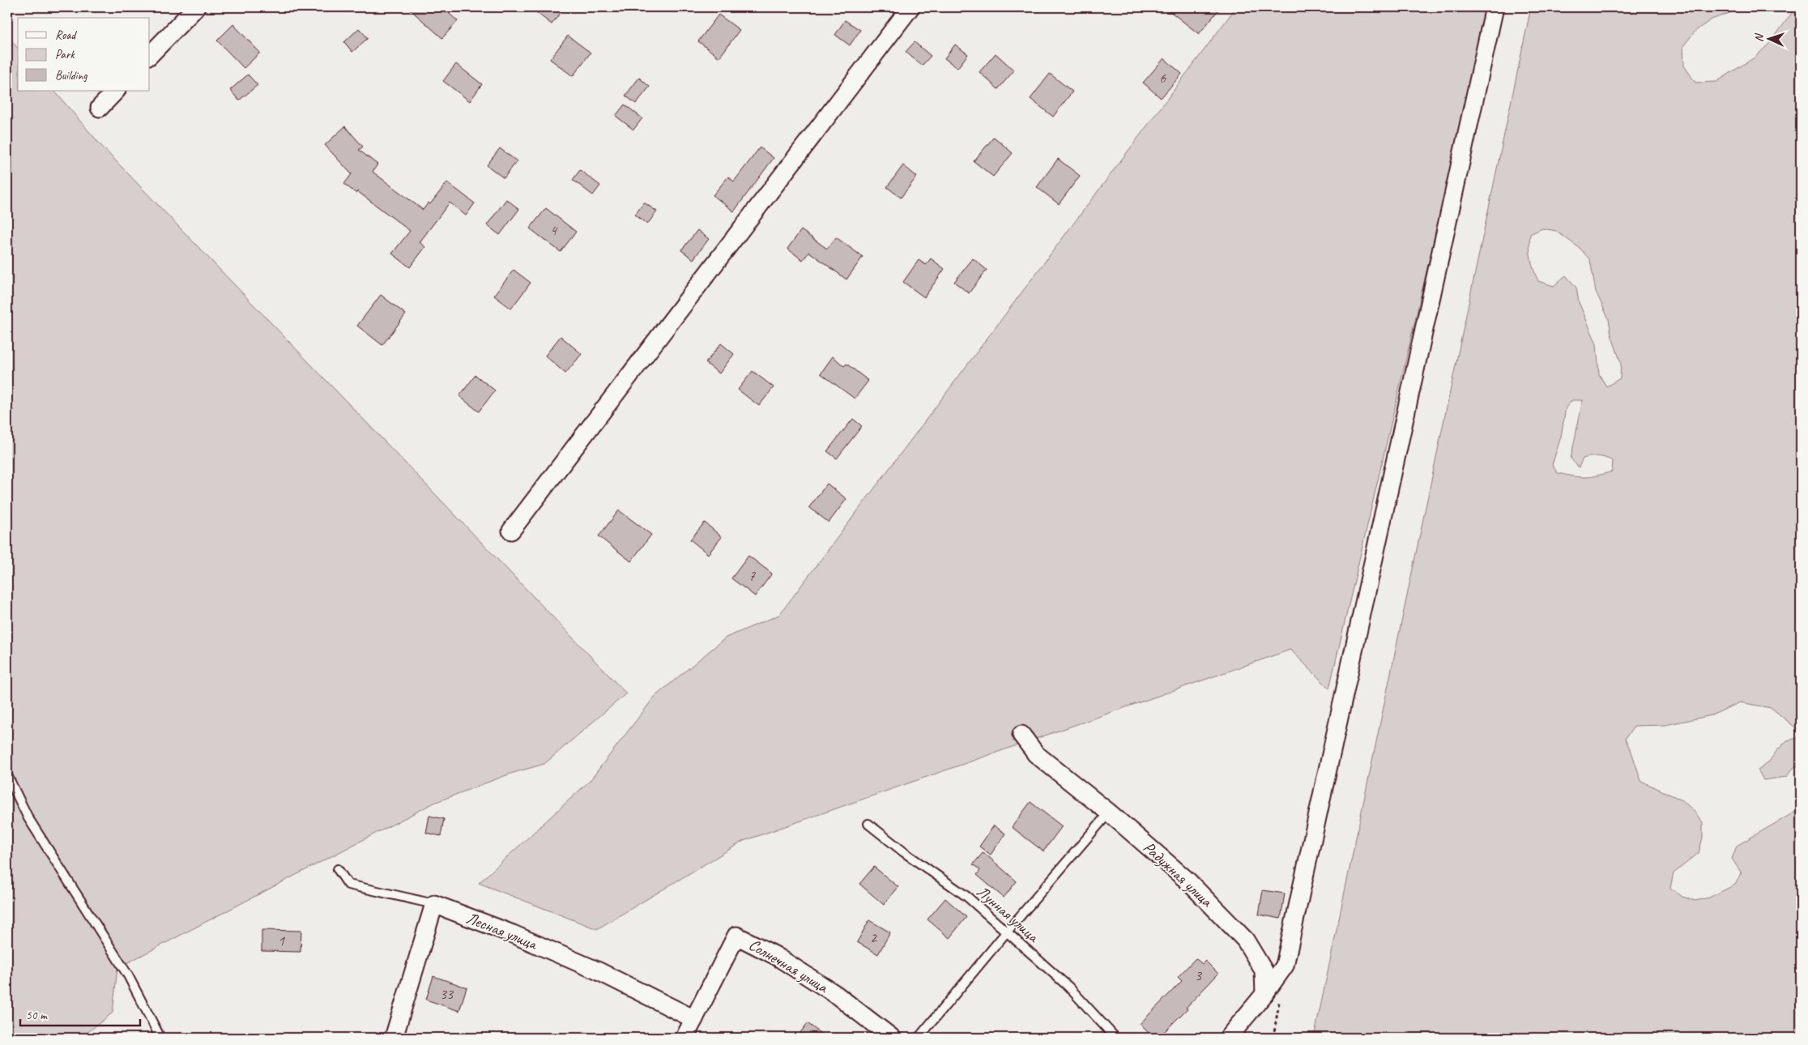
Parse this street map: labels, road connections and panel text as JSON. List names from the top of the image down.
{
  "streets": {
    "street": ["Радужная улица", "Лесная улица", "Солнечная улица"],
    "lane": ["Лунная улица"]
  },
  "crossings": [
    ["Лесная улица", "Солнечная улица"]
  ],
  "house_numbers": [
    "6",
    "4",
    "7",
    "2",
    "1",
    "3",
    "33"
  ],
  "legend": ["Road", "Park", "Building"],
  "scale_bar": "50 m",
  "north": "left"
}
